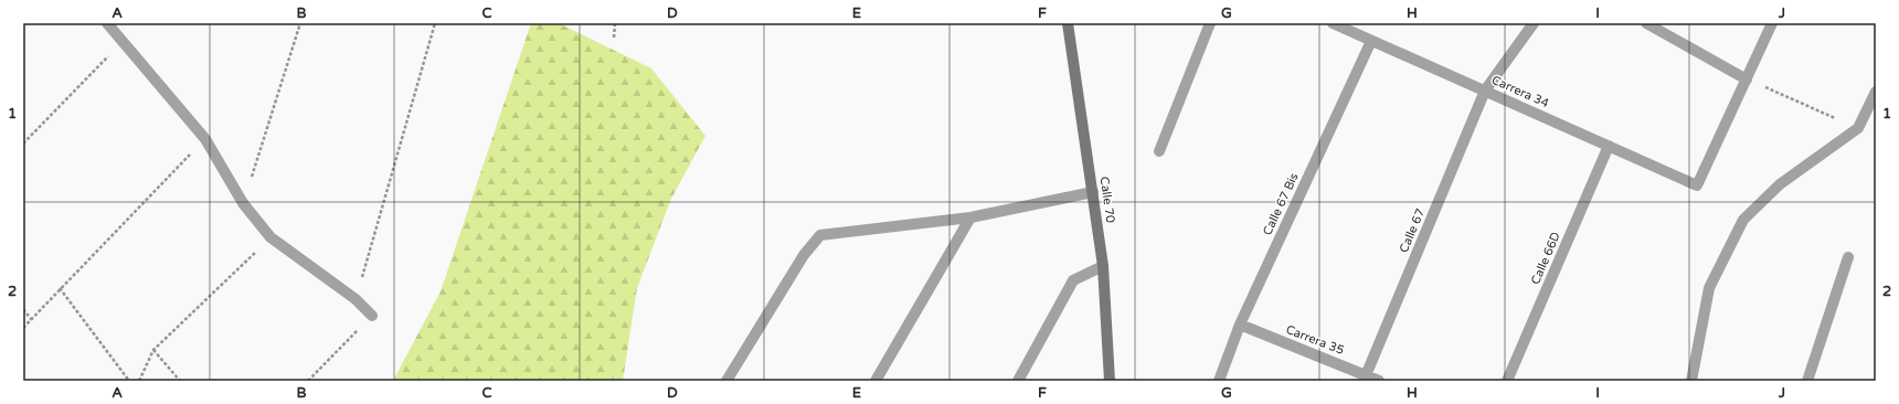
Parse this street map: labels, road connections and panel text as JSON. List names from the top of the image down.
{
  "streets": {
    "main road": ["Calle 70"],
    "street": [
      "Carrera 34",
      "Calle 67 Bis",
      "Calle 67",
      "Calle 66D",
      "Carrera 35"
    ]
  },
  "crossings": [
    ["Carrera 34", "Calle 67 Bis"],
    ["Carrera 34", "Calle 67"],
    ["Carrera 34", "Calle 66D"],
    ["Calle 67 Bis", "Carrera 35"],
    ["Calle 67", "Carrera 35"]
  ],
  "grid": {
    "columns": [
      "A",
      "B",
      "C",
      "D",
      "E",
      "F",
      "G",
      "H",
      "I",
      "J"
    ],
    "rows": ["1", "2"]
  }
}
